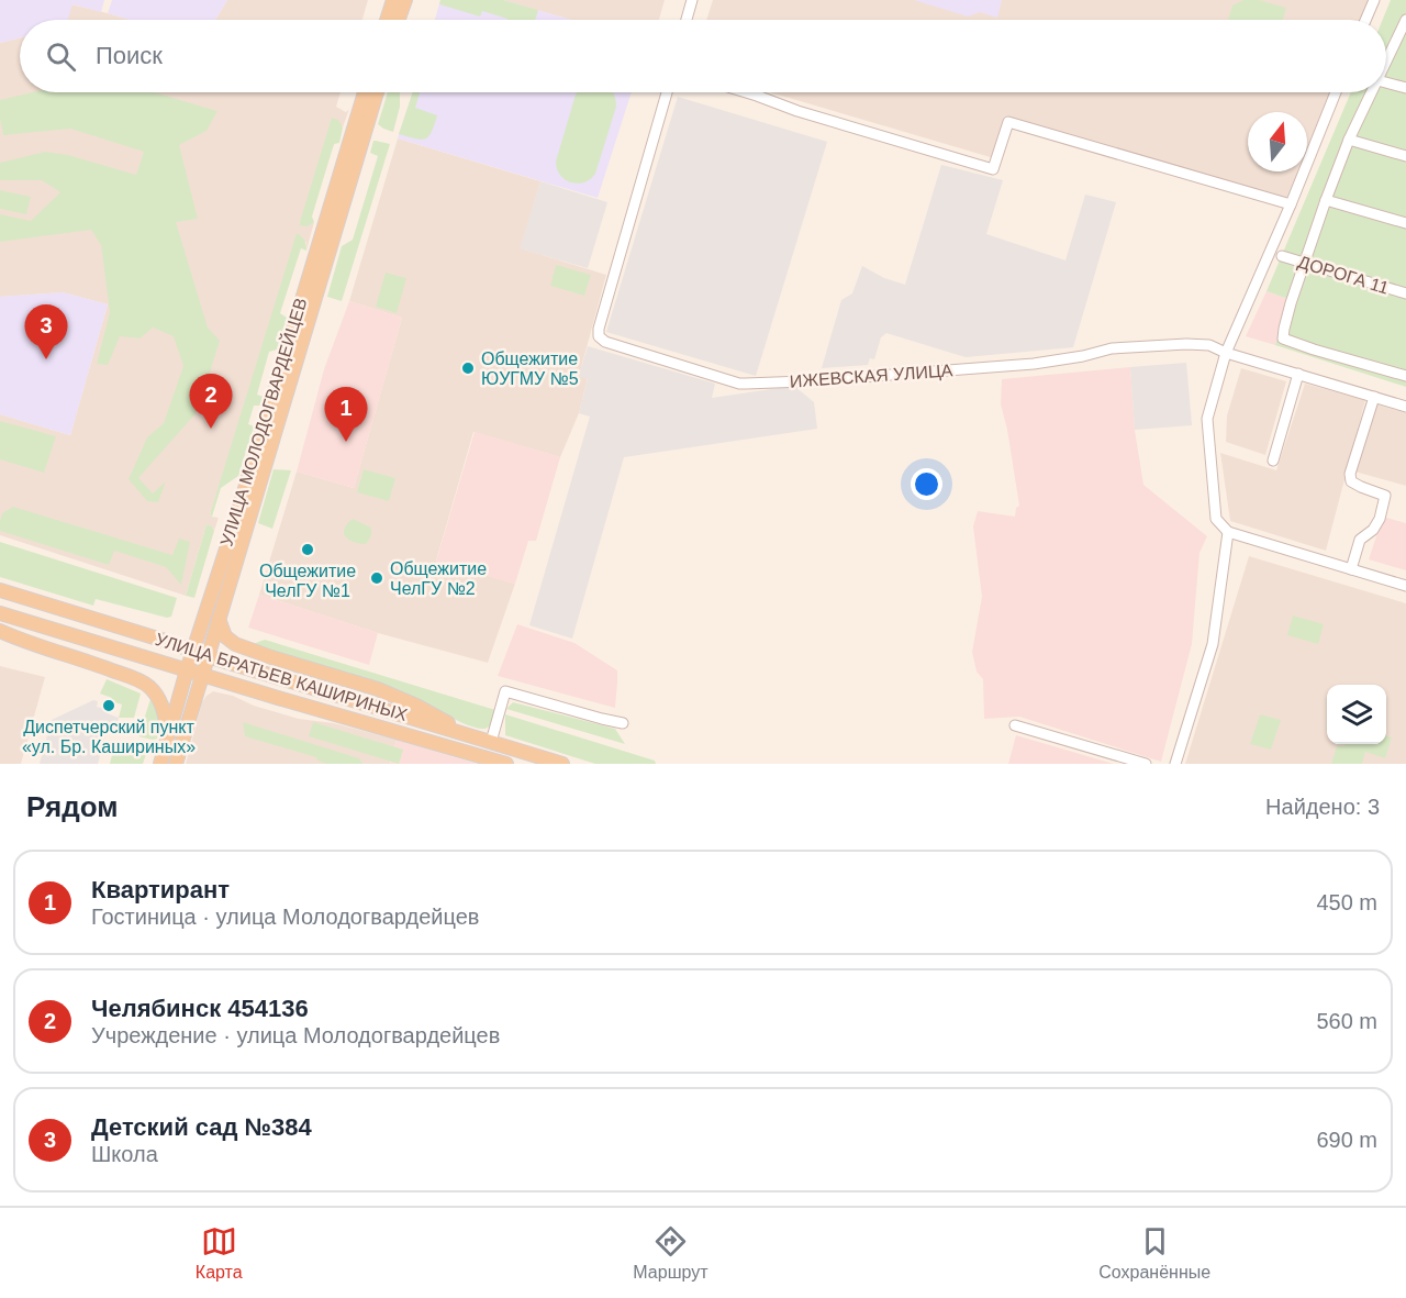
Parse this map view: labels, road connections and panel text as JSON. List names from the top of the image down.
{
  "streets": {
    "main road": ["УЛИЦА МОЛОДОГВАРДЕЙЦЕВ", "УЛИЦА БРАТЬЕВ КАШИРИНЫХ"],
    "street": ["ДОРОГА 11", "ИЖЕВСКАЯ УЛИЦА"]
  },
  "crossings": [
    ["УЛИЦА МОЛОДОГВАРДЕЙЦЕВ", "УЛИЦА БРАТЬЕВ КАШИРИНЫХ"]
  ],
  "places": [
    "Общежитие ЮУГМУ №5",
    "Общежитие ЧелГУ №1",
    "Общежитие ЧелГУ №2",
    "Диспетчерский пункт «ул. Бр. Кашириных»"
  ],
  "north": "top",
  "page": {
    "search": "Поиск",
    "pins": ["3", "2", "1"],
    "heading": ["Рядом", "Найдено: 3"],
    "list": [
      {
        "mark": "1",
        "name": "Квартирант",
        "note": "Гостиница · улица Молодогвардейцев",
        "value": "450 m"
      },
      {
        "mark": "2",
        "name": "Челябинск 454136",
        "note": "Учреждение · улица Молодогвардейцев",
        "value": "560 m"
      },
      {
        "mark": "3",
        "name": "Детский сад №384",
        "note": "Школа",
        "value": "690 m"
      }
    ],
    "nav": ["Карта", "Маршрут", "Сохранённые"]
  }
}
